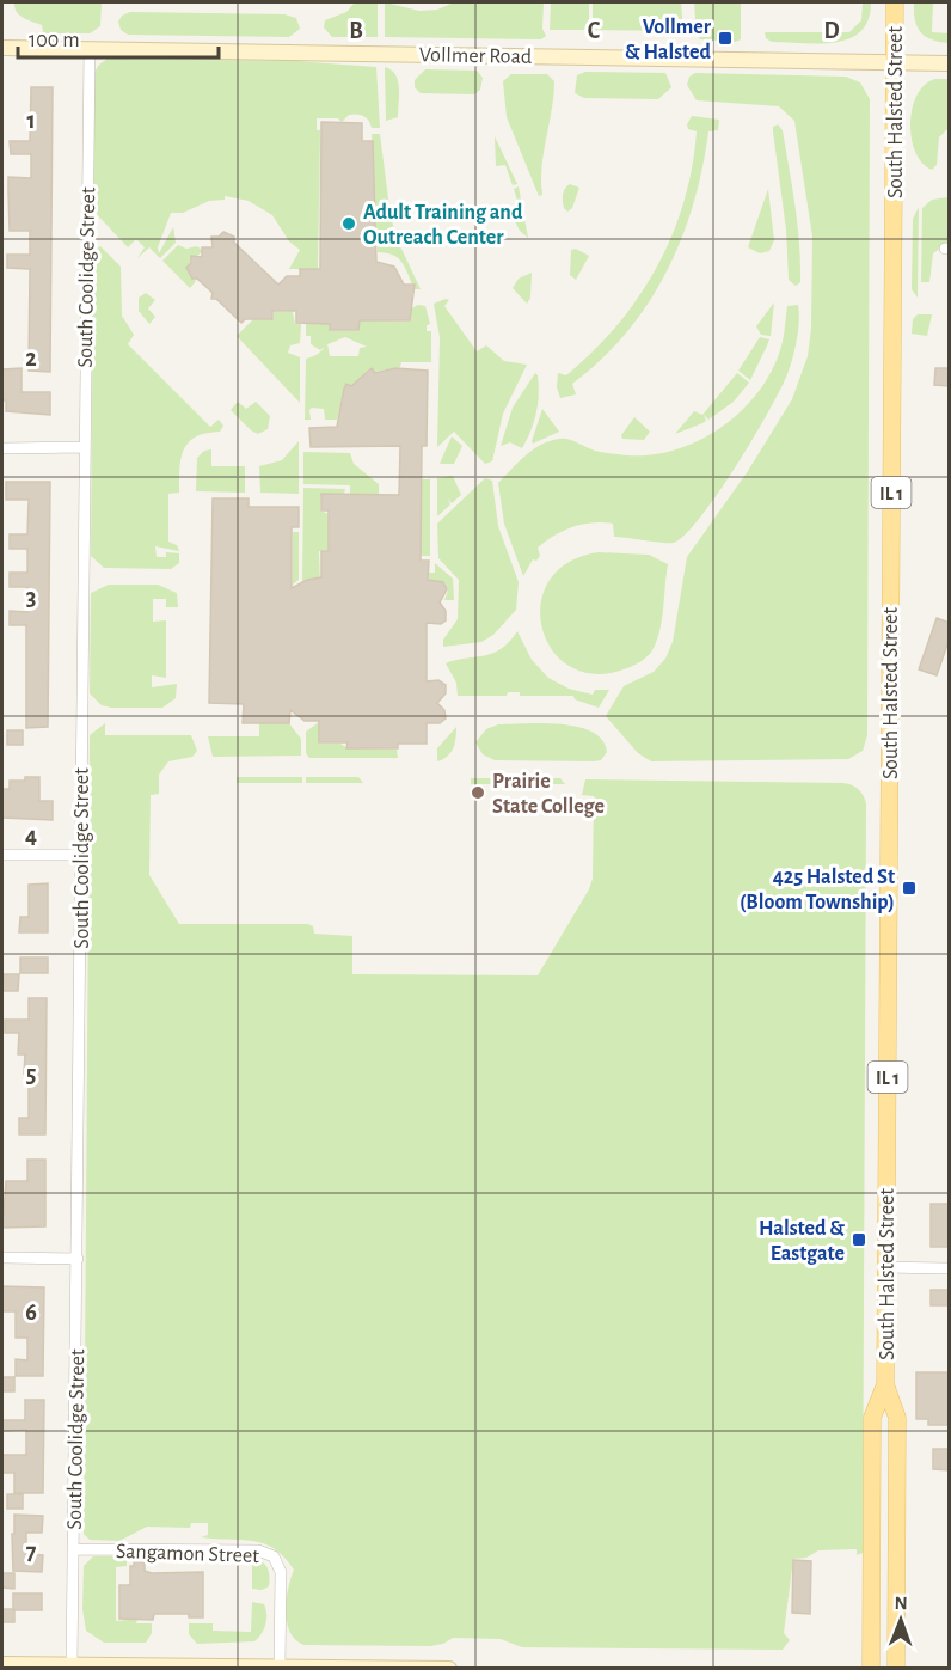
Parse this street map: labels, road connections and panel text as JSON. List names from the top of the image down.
{
  "streets": {
    "main road": ["Vollmer Road", "South Halsted Street", "IL 1"],
    "street": ["South Coolidge Street", "Sangamon Street"]
  },
  "crossings": [
    ["Vollmer Road", "South Halsted Street"],
    ["Vollmer Road", "South Coolidge Street"],
    ["South Coolidge Street", "Sangamon Street"]
  ],
  "places": {
    "transit": ["Vollmer & Halsted", "425 Halsted St (Bloom Township)", "Halsted & Eastgate"],
    "other": ["Adult Training and Outreach Center", "Prairie State College"]
  },
  "scale_bar": "100 m",
  "north": "top",
  "grid": {
    "columns": ["B", "C", "D"],
    "rows": [
      "1",
      "2",
      "3",
      "4",
      "5",
      "6",
      "7"
    ]
  }
}
